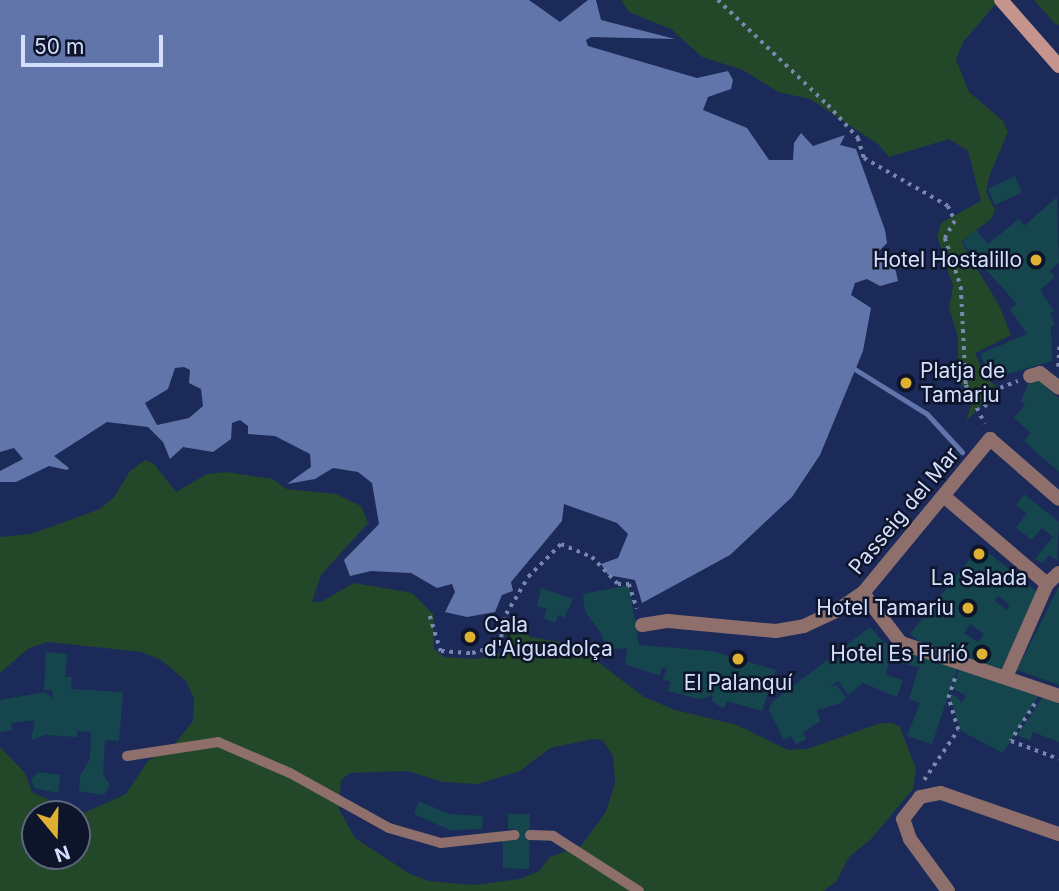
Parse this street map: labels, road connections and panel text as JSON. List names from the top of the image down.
{
  "streets": {
    "street": ["Passeig del Mar"]
  },
  "places": [
    "Hotel Hostalillo",
    "Platja de Tamariu",
    "La Salada",
    "Hotel Tamariu",
    "Cala d'Aiguadolça",
    "Hotel Es Furió",
    "El Palanquí"
  ],
  "scale_bar": "50 m",
  "north": "bottom"
}
